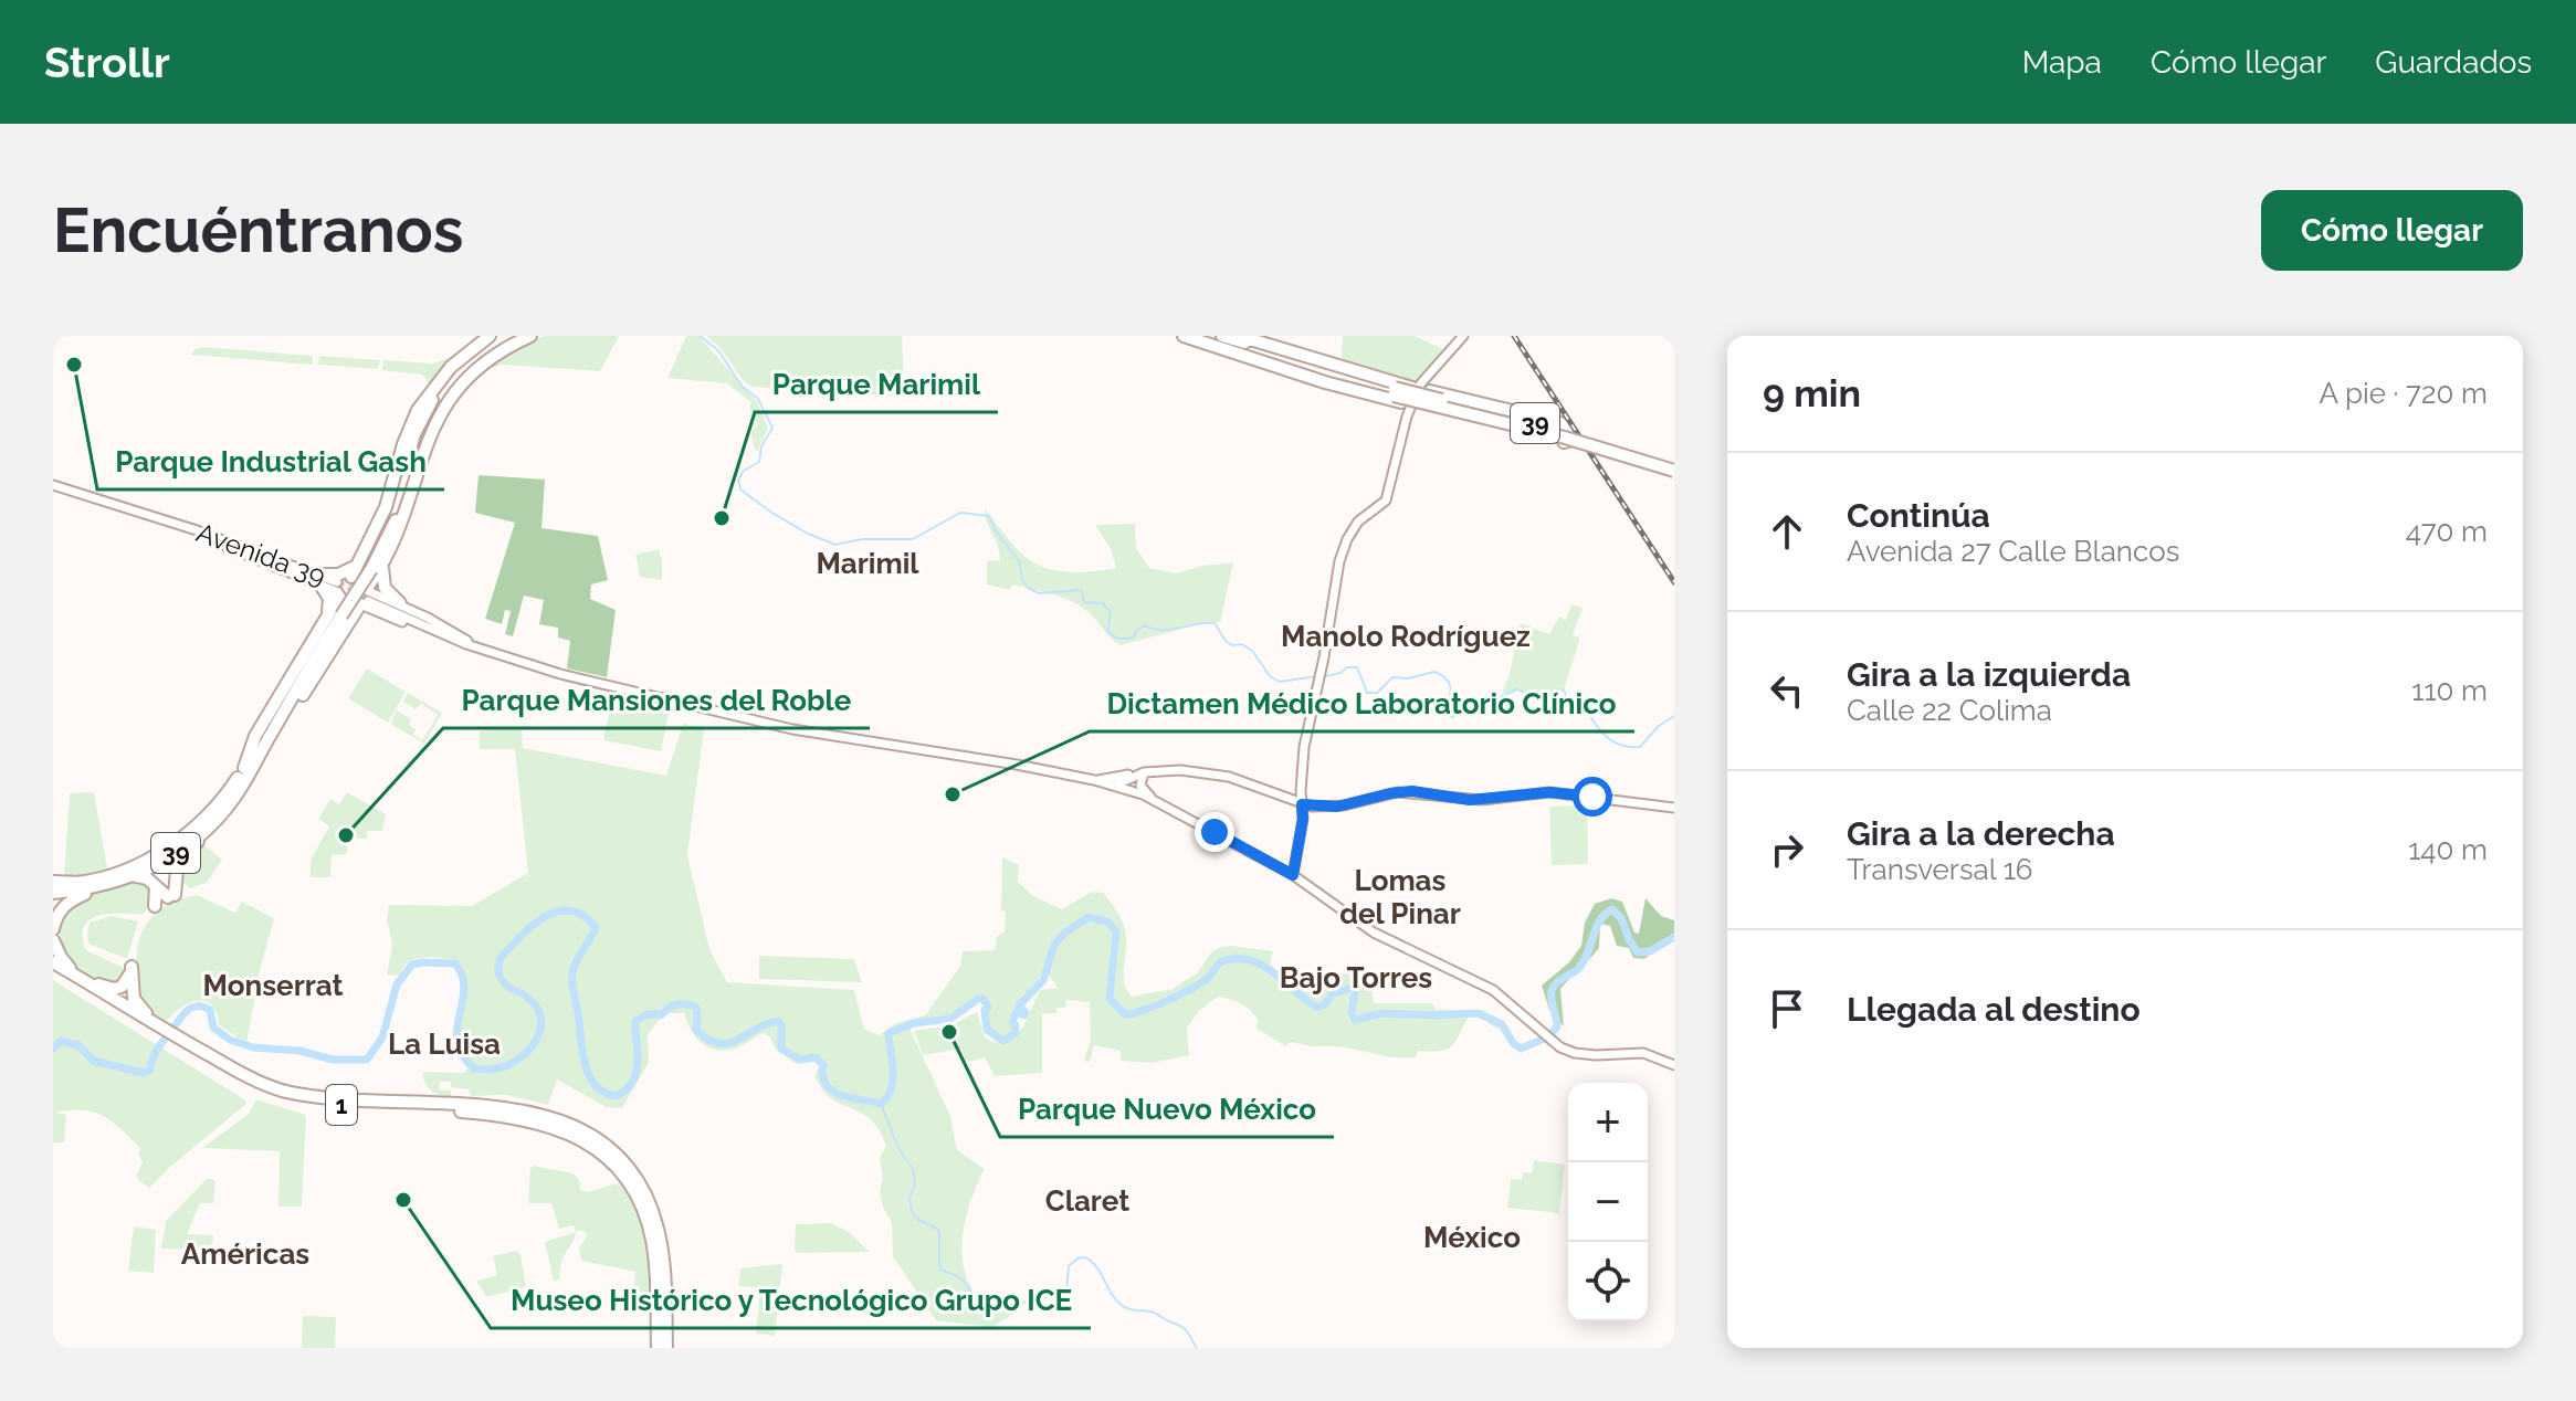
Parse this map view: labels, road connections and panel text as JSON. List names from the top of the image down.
{
  "streets": {
    "highway": ["39", "1"],
    "main road": ["Avenida 39"]
  },
  "districts": [
    "Marimil",
    "Manolo Rodríguez",
    "Lomas del Pinar",
    "Bajo Torres",
    "Monserrat",
    "La Luisa",
    "Claret",
    "México",
    "Américas"
  ],
  "places": [
    "Parque Industrial Gash",
    "Parque Marimil",
    "Dictamen Médico Laboratorio Clínico",
    "Parque Mansiones del Roble",
    "Parque Nuevo México",
    "Museo Histórico y Tecnológico Grupo ICE"
  ],
  "page": {
    "header": "Strollr",
    "nav": ["Mapa", "Cómo llegar", "Guardados"],
    "buttons": "Cómo llegar",
    "title": "Encuéntranos",
    "heading": ["9 min", "A pie · 720 m"],
    "list": [
      ["Continúa", "Avenida 27 Calle Blancos", "470 m"],
      ["Gira a la izquierda", "Calle 22 Colima", "110 m"],
      ["Gira a la derecha", "Transversal 16", "140 m"],
      "Llegada al destino"
    ],
    "map_buttons": ["+", "−"]
  }
}
